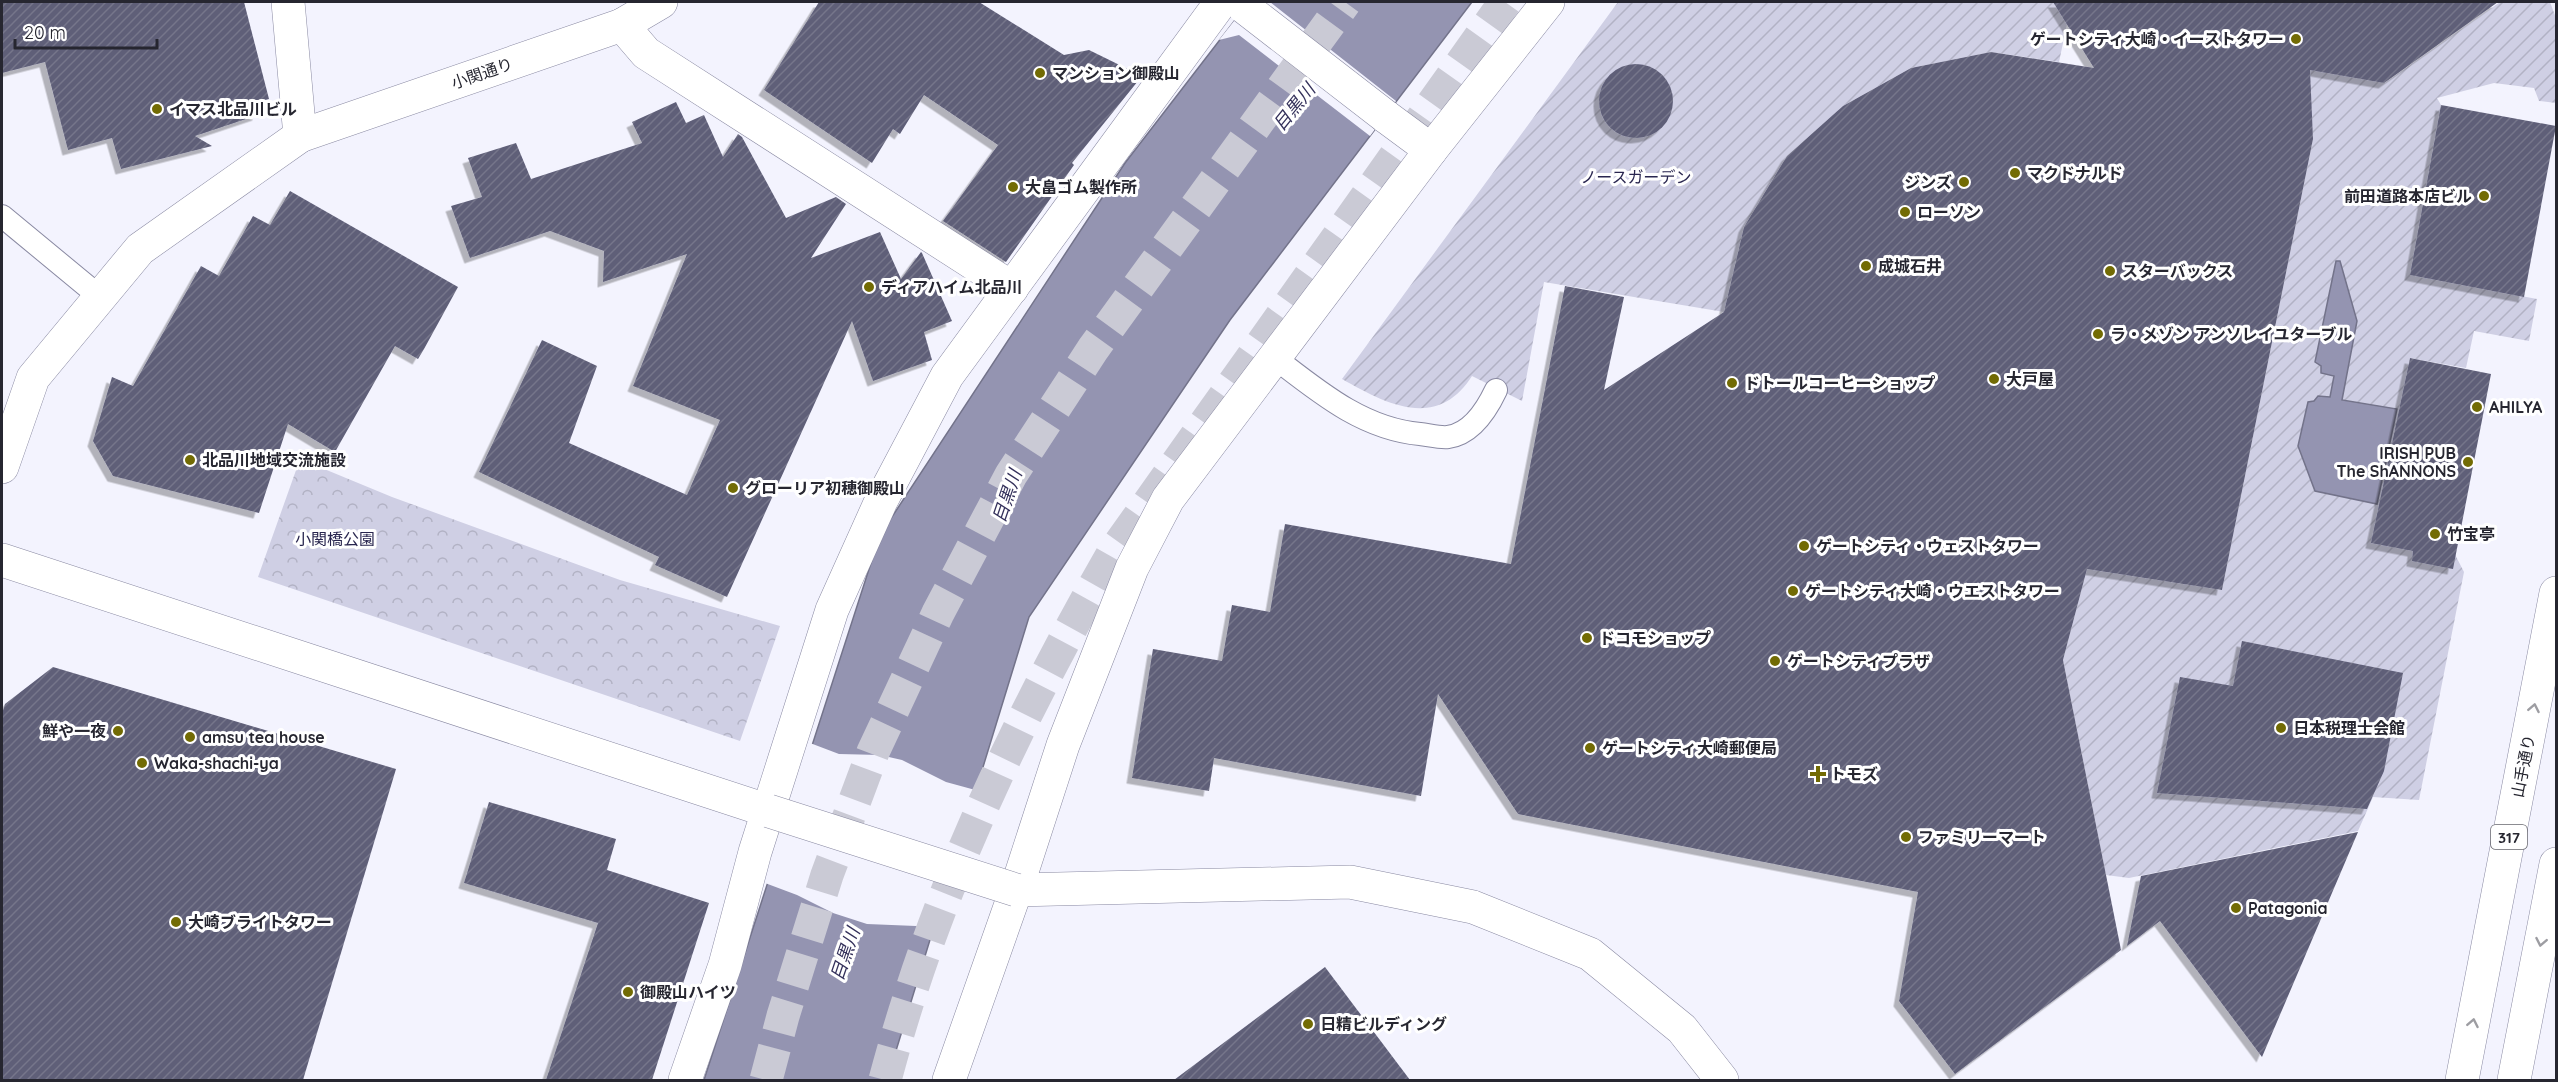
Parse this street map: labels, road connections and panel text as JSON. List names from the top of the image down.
{
  "streets": {
    "street": ["小関通り", "山手通り", "317"]
  },
  "water": ["目黒川"],
  "parks": ["ノースガーデン", "小関橋公園"],
  "places": {
    "other": [
      "ゲートシティ大崎・イーストタワー",
      "マンション御殿山",
      "イマス北品川ビル",
      "マクドナルド",
      "ジンズ",
      "大畠ゴム製作所",
      "前田道路本店ビル",
      "ローソン",
      "成城石井",
      "スターバックス",
      "ディアハイム北品川",
      "ラ・メゾン アンソレイユターブル",
      "大戸屋",
      "ドトールコーヒーショップ",
      "AHILYA",
      "北品川地域交流施設",
      "IRISH PUB The ShANNONS",
      "グローリア初穂御殿山",
      "竹宝亭",
      "ゲートシティ・ウェストタワー",
      "ゲートシティ大崎・ウエストタワー",
      "ドコモショップ",
      "ゲートシティプラザ",
      "日本税理士会館",
      "鮮や一夜",
      "amsu tea house",
      "ゲートシティ大崎郵便局",
      "Waka-shachi-ya",
      "ファミリーマート",
      "Patagonia",
      "大崎ブライトタワー",
      "御殿山ハイツ",
      "日精ビルディング"
    ],
    "health": ["トモズ"]
  },
  "scale_bar": "20 m"
}
